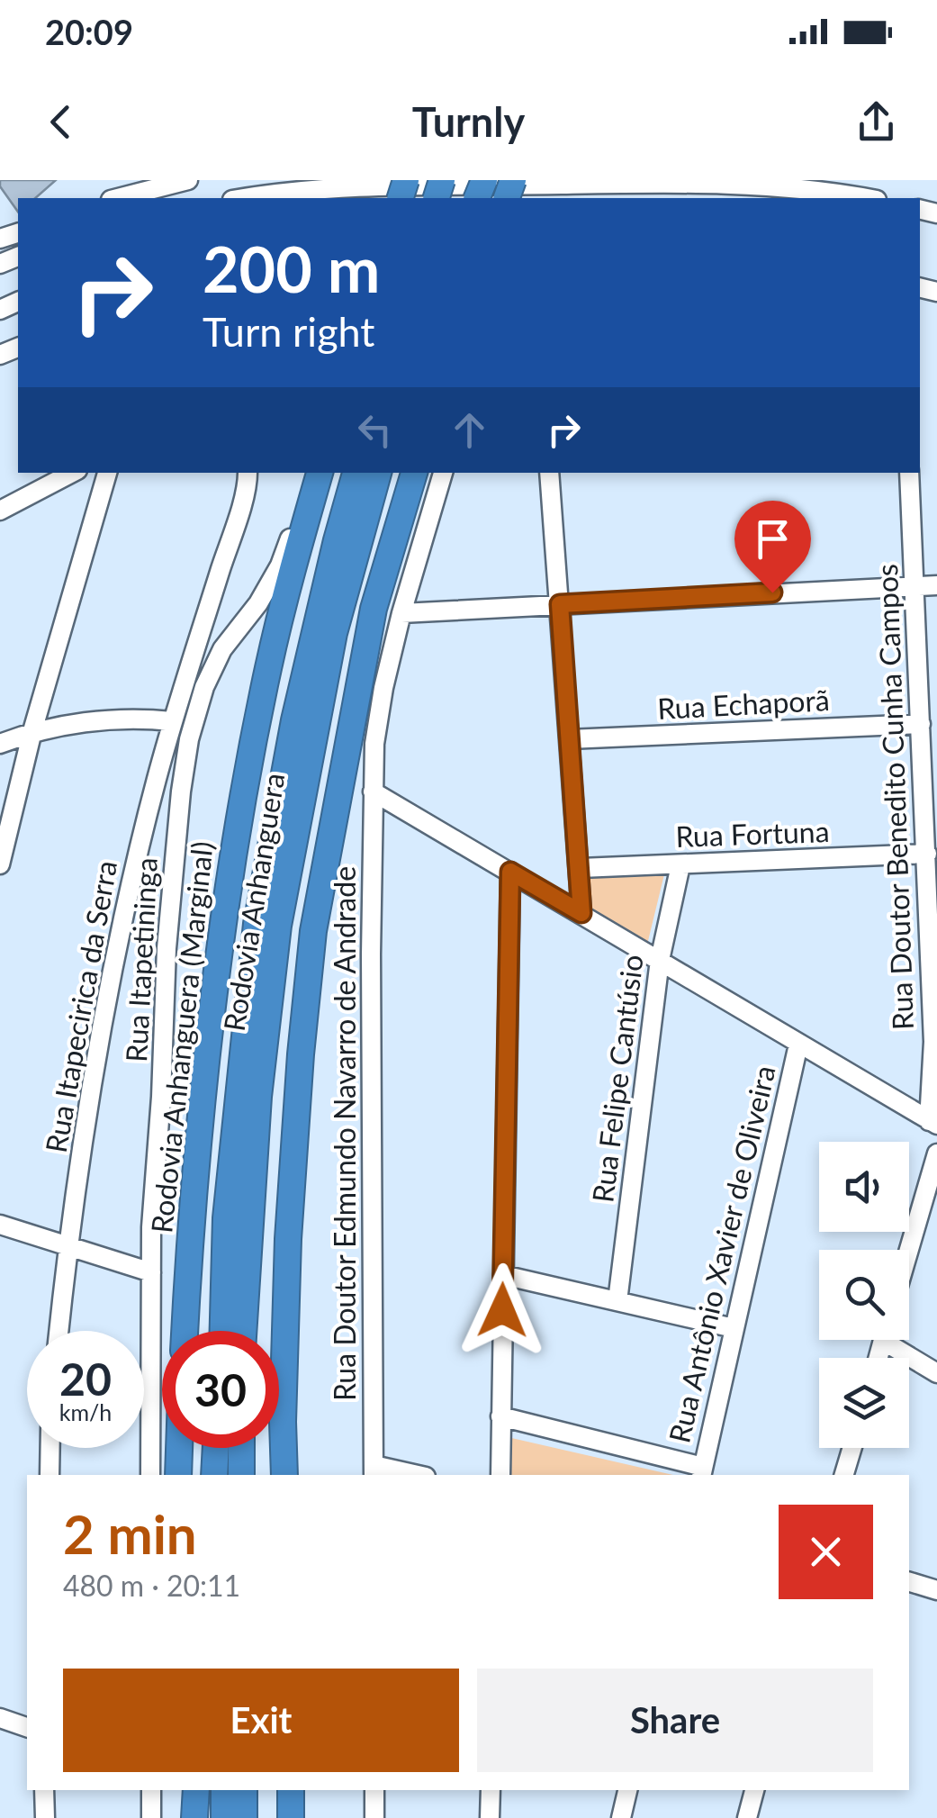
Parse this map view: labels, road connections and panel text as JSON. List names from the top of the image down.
{
  "streets": {
    "highway": ["Rodovia Anhanguera", "Rodovia Anhanguera (Marginal)"],
    "street": [
      "Rua Echaporã",
      "Rua Doutor Benedito Cunha Campos",
      "Rua Fortuna",
      "Rua Itapetininga",
      "Rua Itapecirica da Serra",
      "Rua Felipe Cantúsio",
      "Rua Doutor Edmundo Navarro de Andrade",
      "Rua Antônio Xavier de Oliveira"
    ]
  },
  "crossings": [
    ["Rua Echaporã", "Rua Doutor Benedito Cunha Campos"],
    ["Rua Doutor Benedito Cunha Campos", "Rua Fortuna"],
    ["Rua Fortuna", "Rua Felipe Cantúsio"],
    ["Rua Itapetininga", "Rodovia Anhanguera (Marginal)"]
  ],
  "page": {
    "status": "20:09",
    "header": "Turnly",
    "turn": ["200 m", "Turn right"],
    "speed": "20 km/h",
    "limit": "30",
    "heading": ["2 min", "480 m · 20:11"],
    "buttons": ["Exit", "Share"]
  }
}
